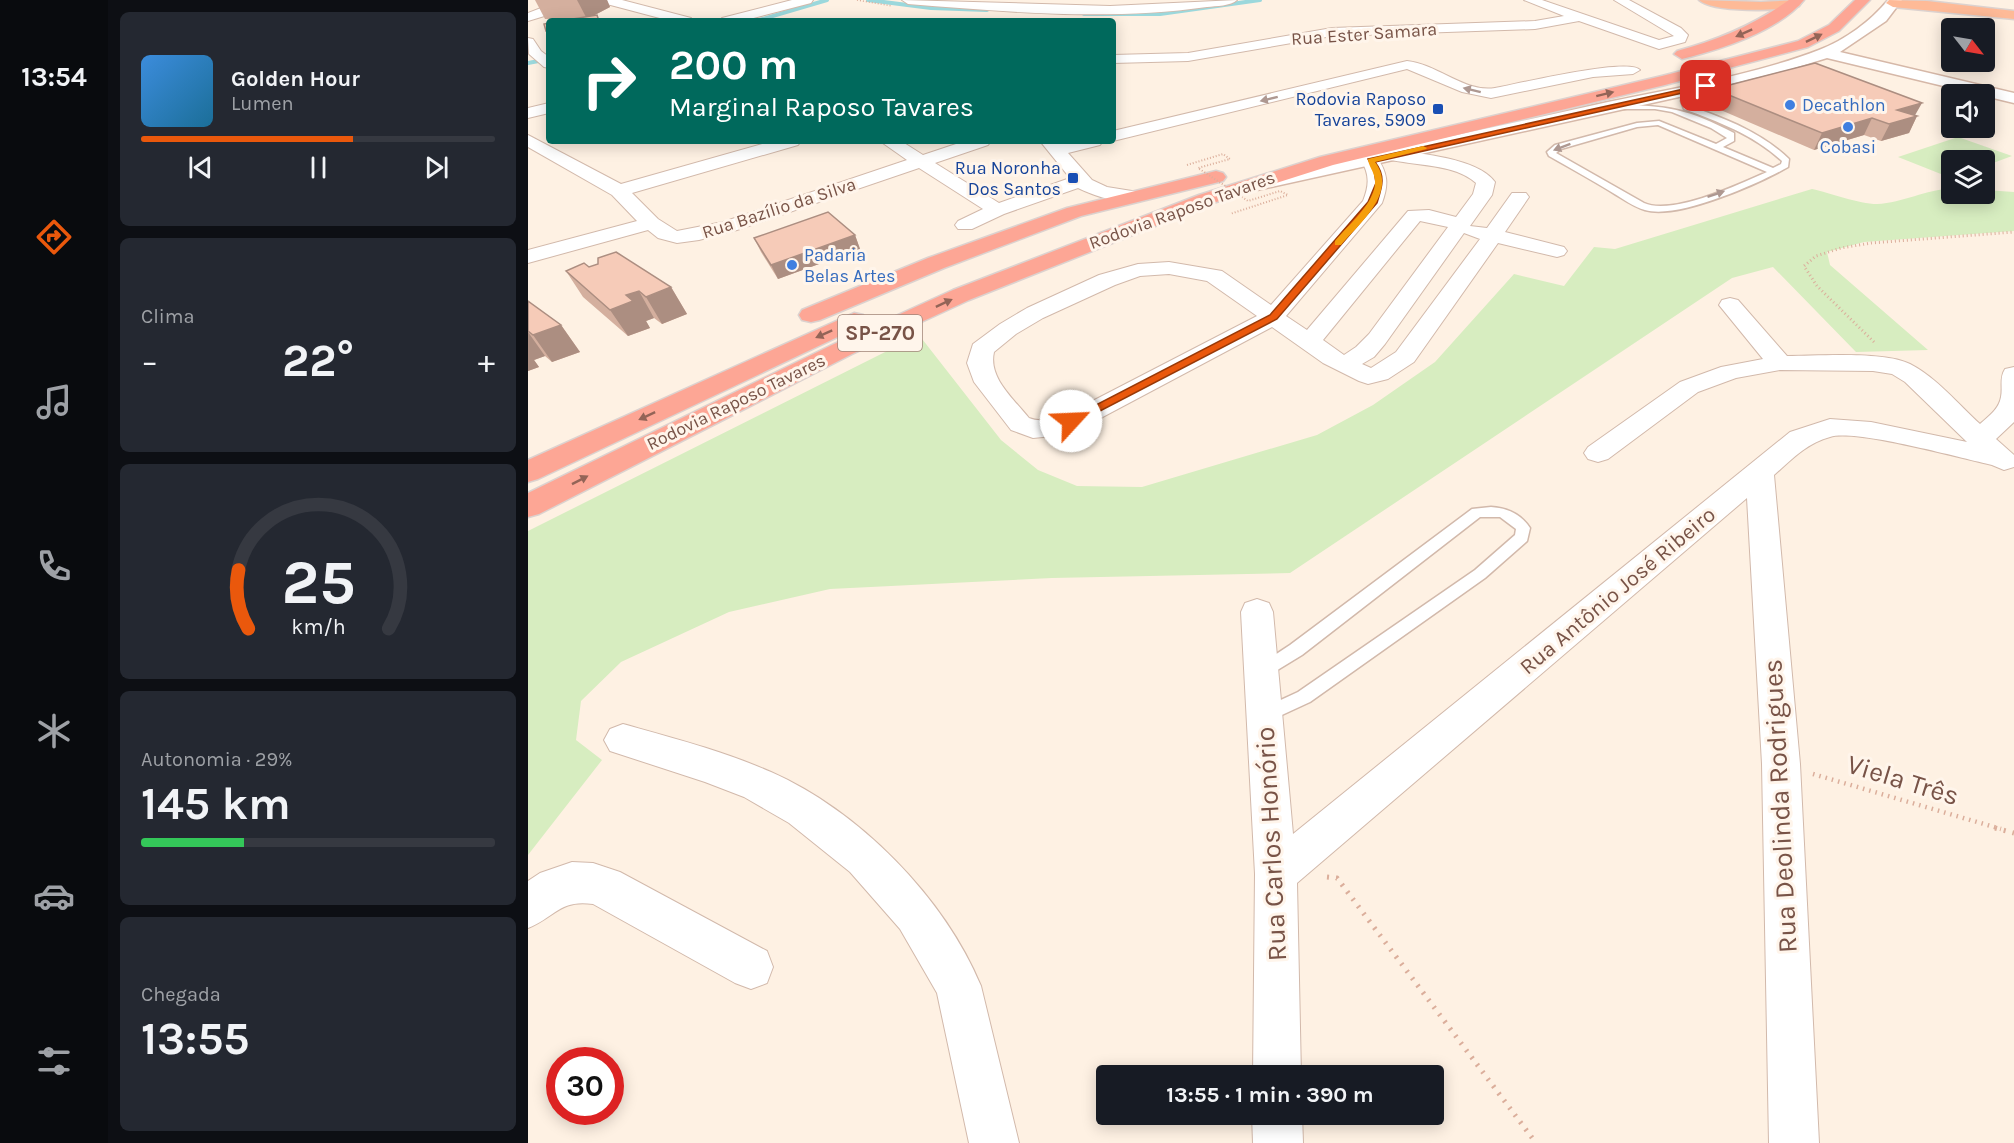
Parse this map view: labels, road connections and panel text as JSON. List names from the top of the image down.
{
  "streets": {
    "highway": ["Rodovia Raposo Tavares", "SP-270"],
    "street": [
      "Rua Ester Samara",
      "Rua Bazílio da Silva",
      "Rua Antônio José Ribeiro",
      "Rua Deolinda Rodrigues",
      "Rua Carlos Honório"
    ],
    "path": ["Viela Três"]
  },
  "crossings": [
    ["Rua Antônio José Ribeiro", "Rua Deolinda Rodrigues"],
    ["Rua Antônio José Ribeiro", "Rua Carlos Honório"],
    ["Viela Três", "Rua Deolinda Rodrigues"]
  ],
  "places": {
    "other": ["Decathlon", "Cobasi", "Padaria Belas Artes"],
    "transit": ["Rodovia Raposo Tavares, 5909", "Rua Noronha Dos Santos"]
  },
  "north": "bottom right",
  "page": {
    "tabs": "13:54",
    "turn": ["200 m", "Marginal Raposo Tavares"],
    "song": ["Golden Hour", "Lumen"],
    "tile": [
      "Clima",
      ["Autonomia · 29%", "145 km"],
      ["Chegada", "13:55"]
    ],
    "heat": ["−", "22°", "+"],
    "limit": "30",
    "trip": "13:55 · 1 min · 390 m",
    "gauge": ["25", "km/h"]
  }
}
